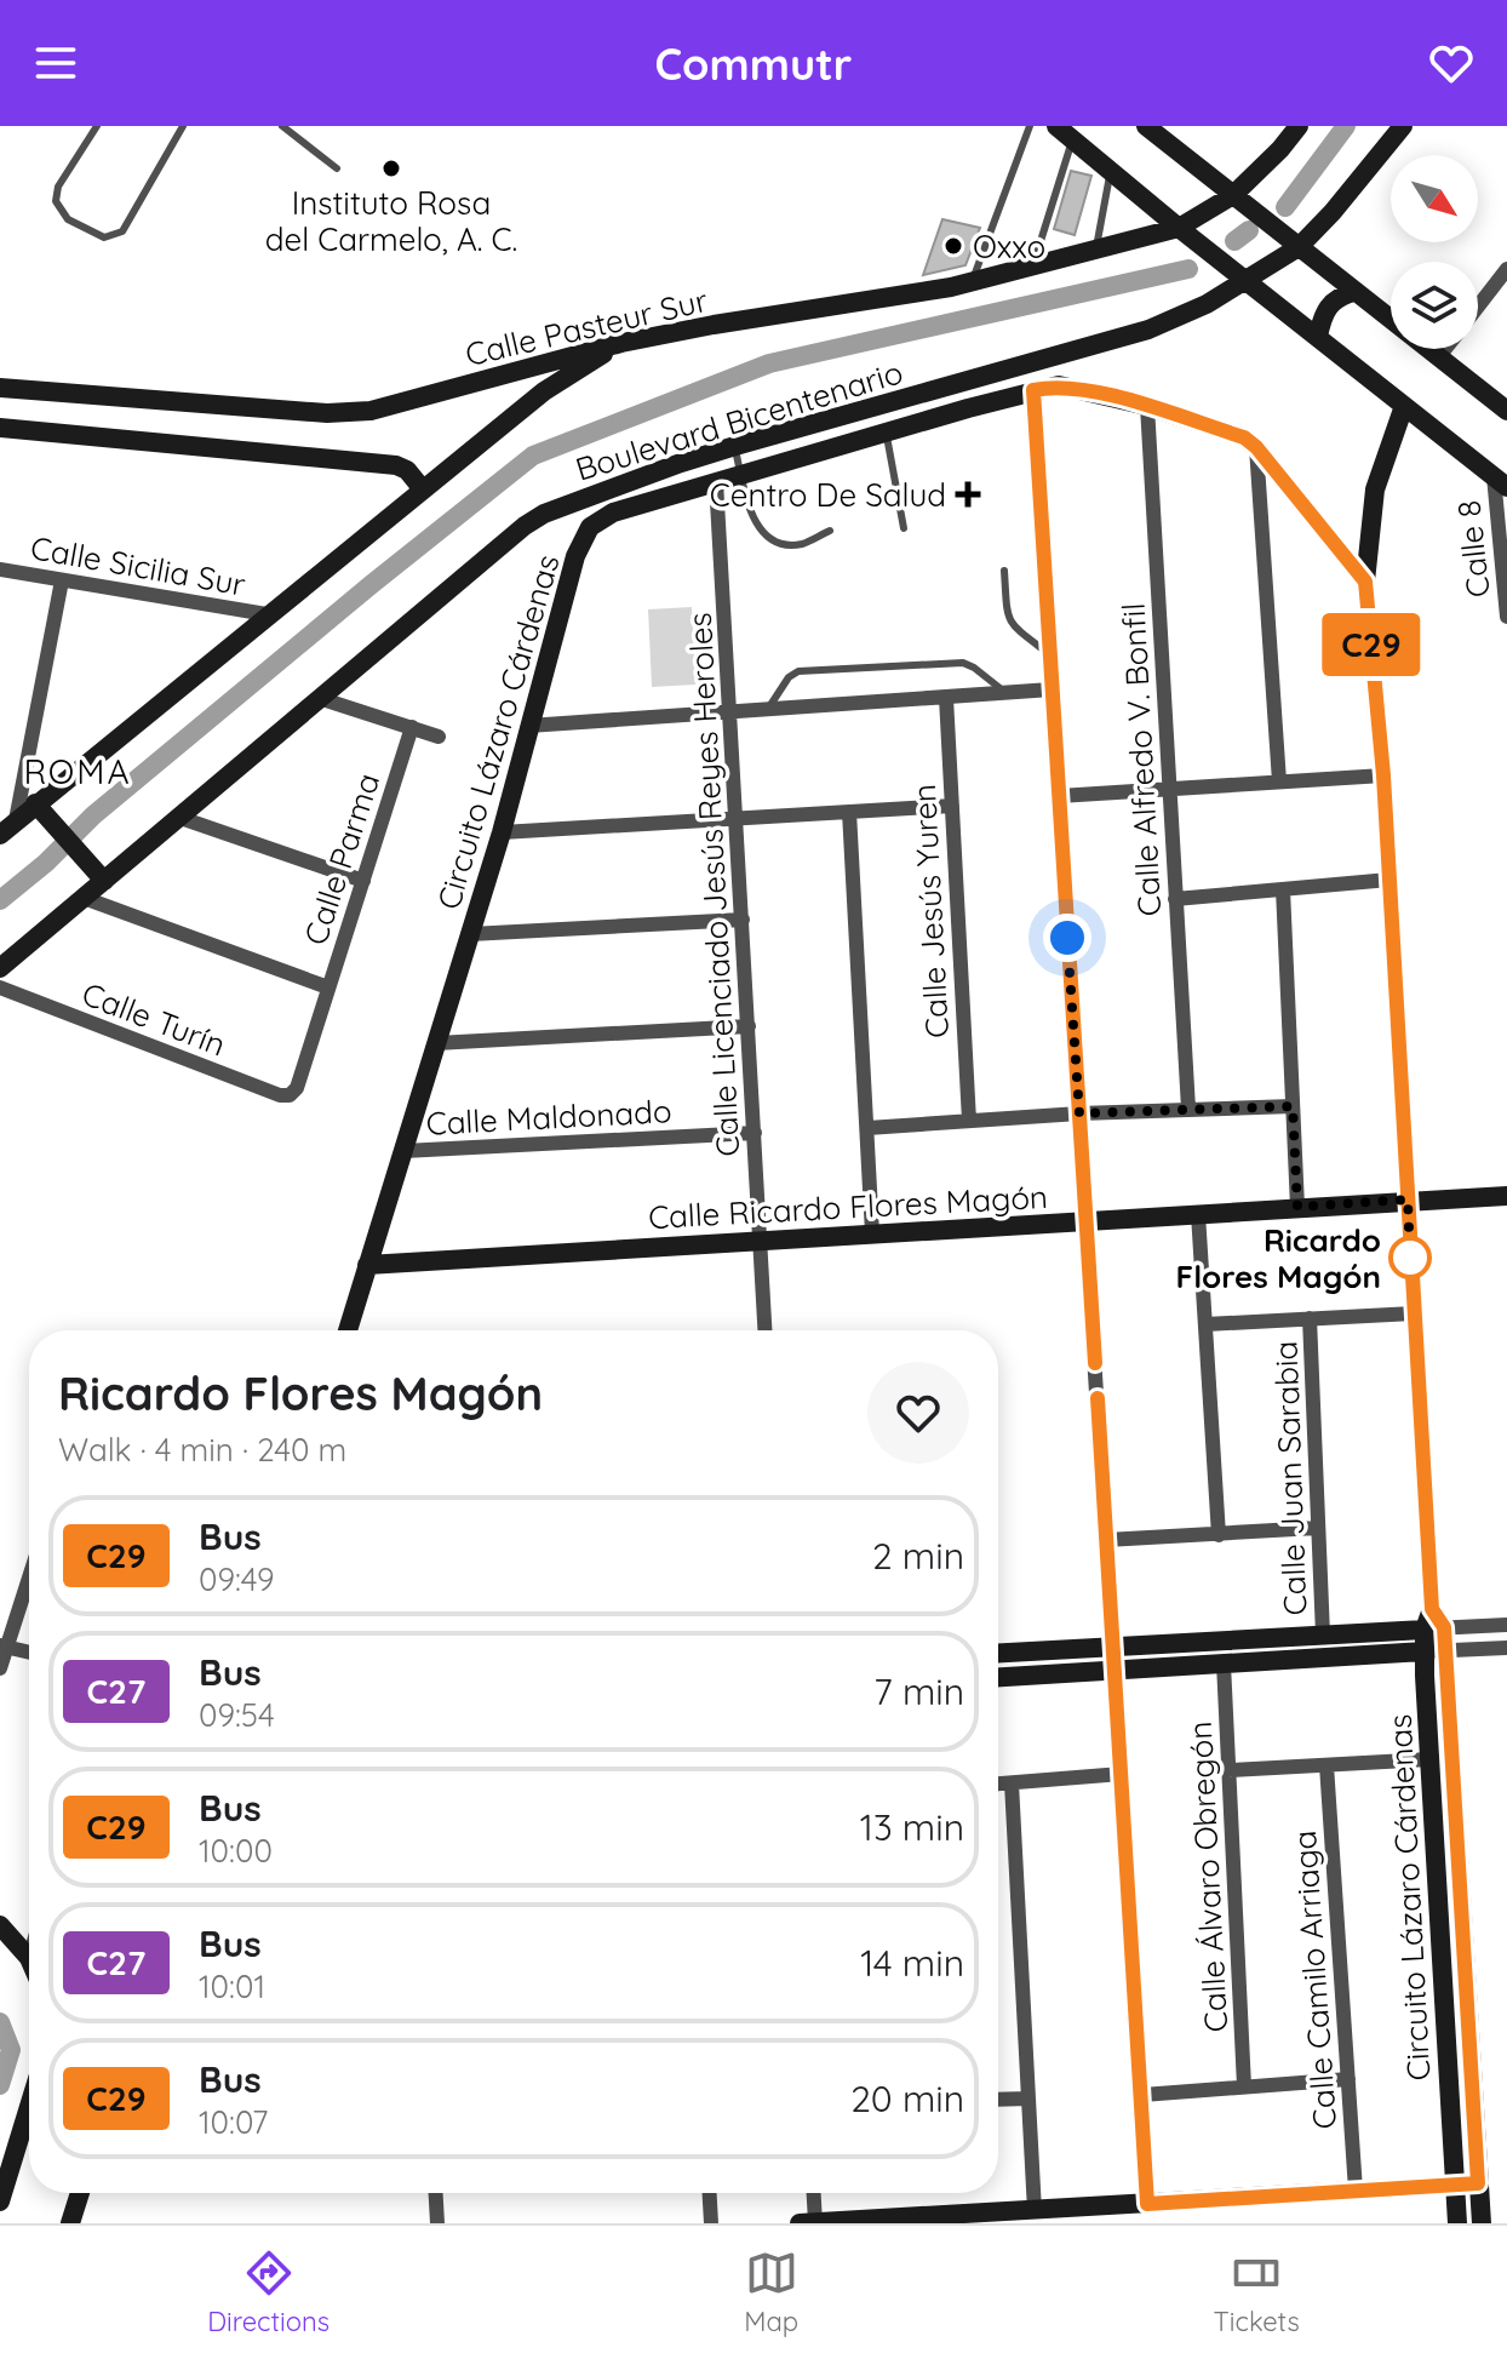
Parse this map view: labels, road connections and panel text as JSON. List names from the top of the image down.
{
  "streets": {
    "street": [
      "Calle Pasteur Sur",
      "Boulevard Bicentenario",
      "Calle 8",
      "Calle Sicilia Sur",
      "Circuito Lázaro Cárdenas",
      "Calle Alfredo V. Bonfil",
      "Calle Parma",
      "Calle Licenciado Jesús Reyes Heroles",
      "Calle Jesús Yuren",
      "Calle Turín",
      "Calle Maldonado",
      "Calle Ricardo Flores Magón",
      "Calle Juan Sarabia",
      "Calle Álvaro Obregón",
      "Calle Camilo Arriaga"
    ]
  },
  "crossings": [
    ["Circuito Lázaro Cárdenas", "Calle Alfredo V. Bonfil"],
    ["Circuito Lázaro Cárdenas", "Calle Licenciado Jesús Reyes Heroles"],
    ["Circuito Lázaro Cárdenas", "Calle Maldonado"],
    ["Circuito Lázaro Cárdenas", "Calle Ricardo Flores Magón"],
    ["Calle Parma", "Calle Turín"],
    ["Calle Licenciado Jesús Reyes Heroles", "Calle Maldonado"],
    ["Calle Licenciado Jesús Reyes Heroles", "Calle Ricardo Flores Magón"]
  ],
  "districts": ["ROMA"],
  "places": {
    "other": ["Instituto Rosa del Carmelo, A. C.", "Oxxo", "Ricardo Flores Magón"],
    "health": ["Centro De Salud"]
  },
  "lines": ["bus line C29"],
  "north": "bottom right",
  "page": {
    "header": "Commutr",
    "on_map": "C29",
    "heading": ["Ricardo Flores Magón", "Walk · 4 min · 240 m"],
    "list": [
      {
        "mark": "C29",
        "name": "Bus",
        "note": "09:49",
        "value": "2 min"
      },
      {
        "mark": "C27",
        "name": "Bus",
        "note": "09:54",
        "value": "7 min"
      },
      {
        "mark": "C29",
        "name": "Bus",
        "note": "10:00",
        "value": "13 min"
      },
      {
        "mark": "C27",
        "name": "Bus",
        "note": "10:01",
        "value": "14 min"
      },
      {
        "mark": "C29",
        "name": "Bus",
        "note": "10:07",
        "value": "20 min"
      }
    ],
    "tabs": ["Directions", "Map", "Tickets"]
  }
}
